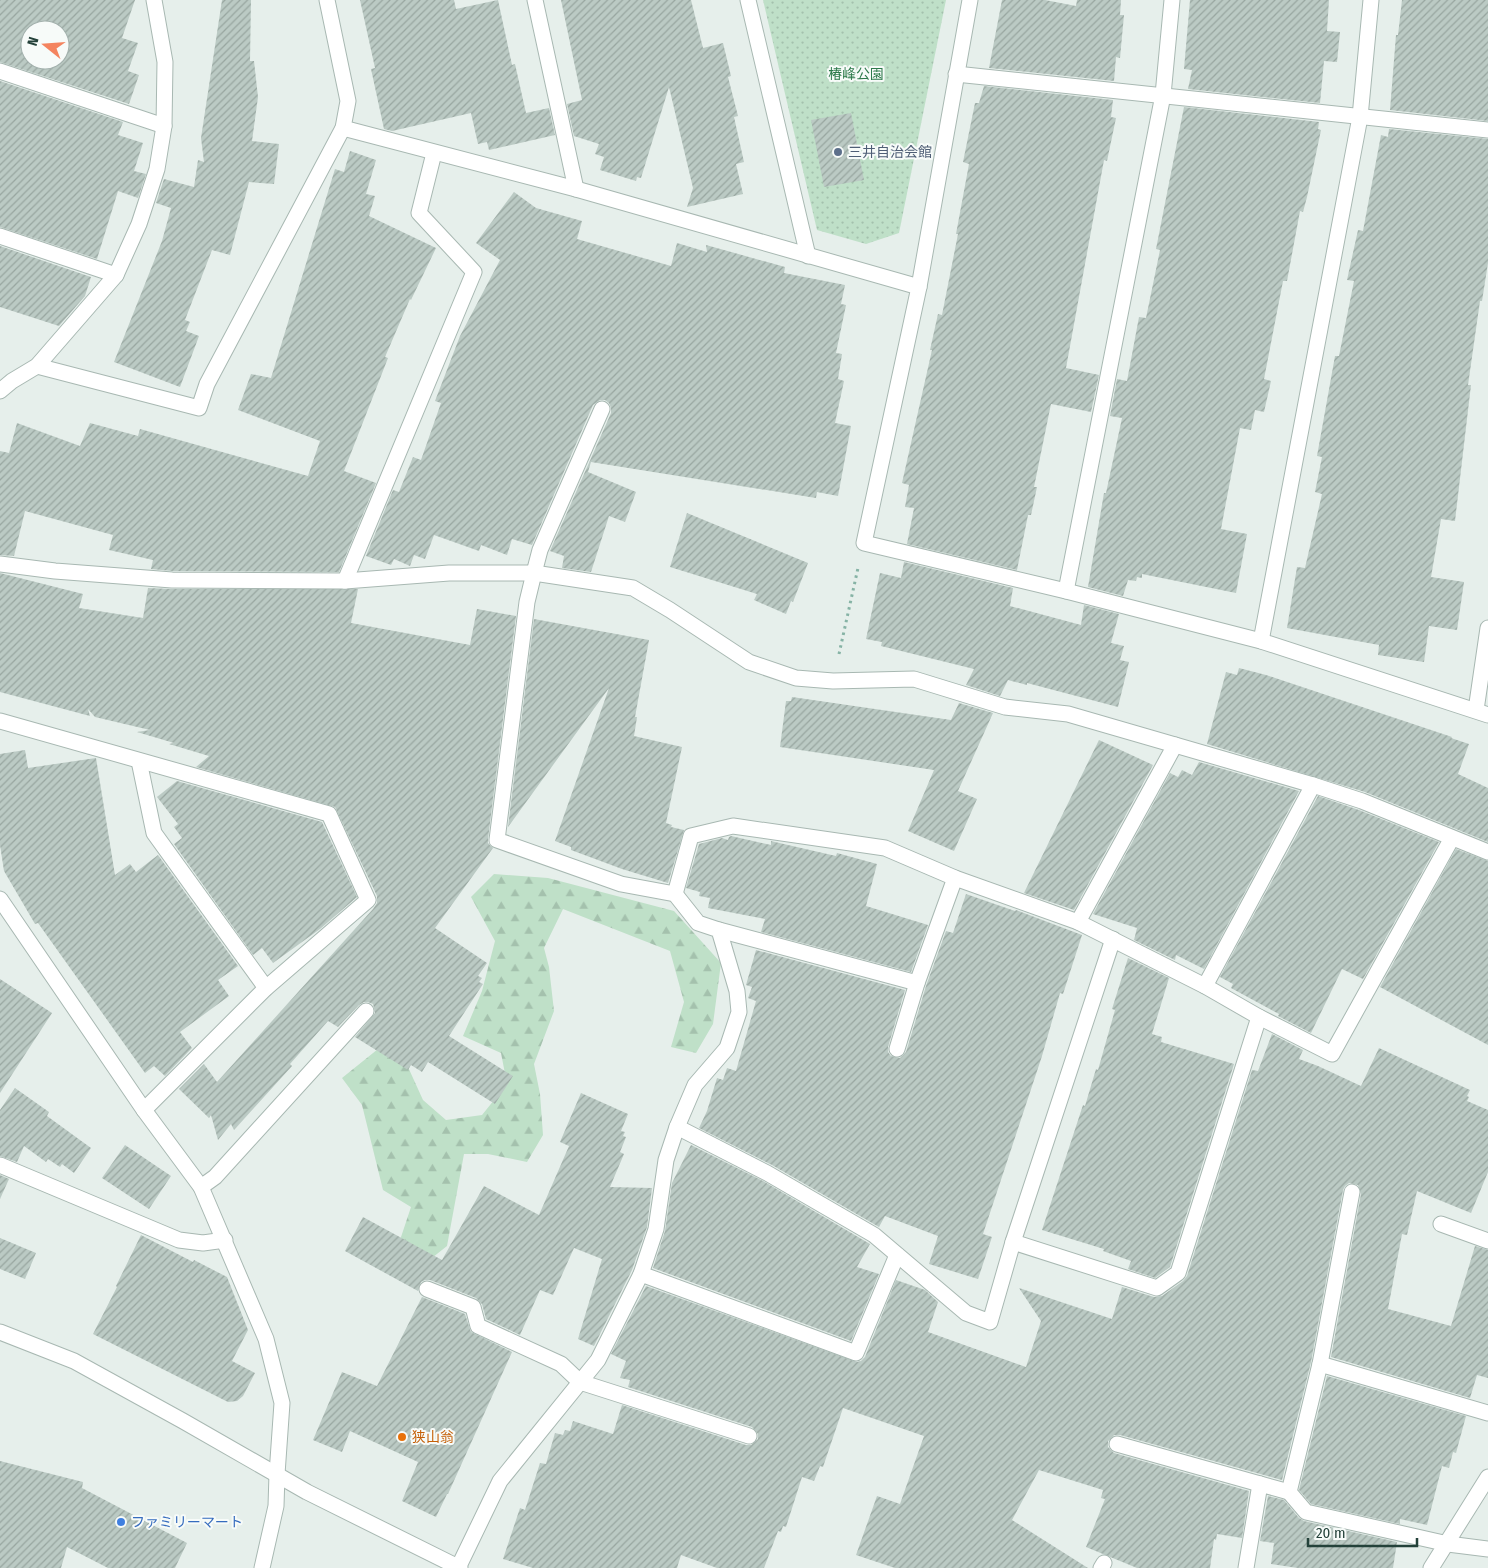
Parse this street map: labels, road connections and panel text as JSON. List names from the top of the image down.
{
  "parks": ["椿峰公園"],
  "places": ["三井自治会館", "狭山翁", "ファミリーマート"],
  "scale_bar": "20 m",
  "north": "left"
}
